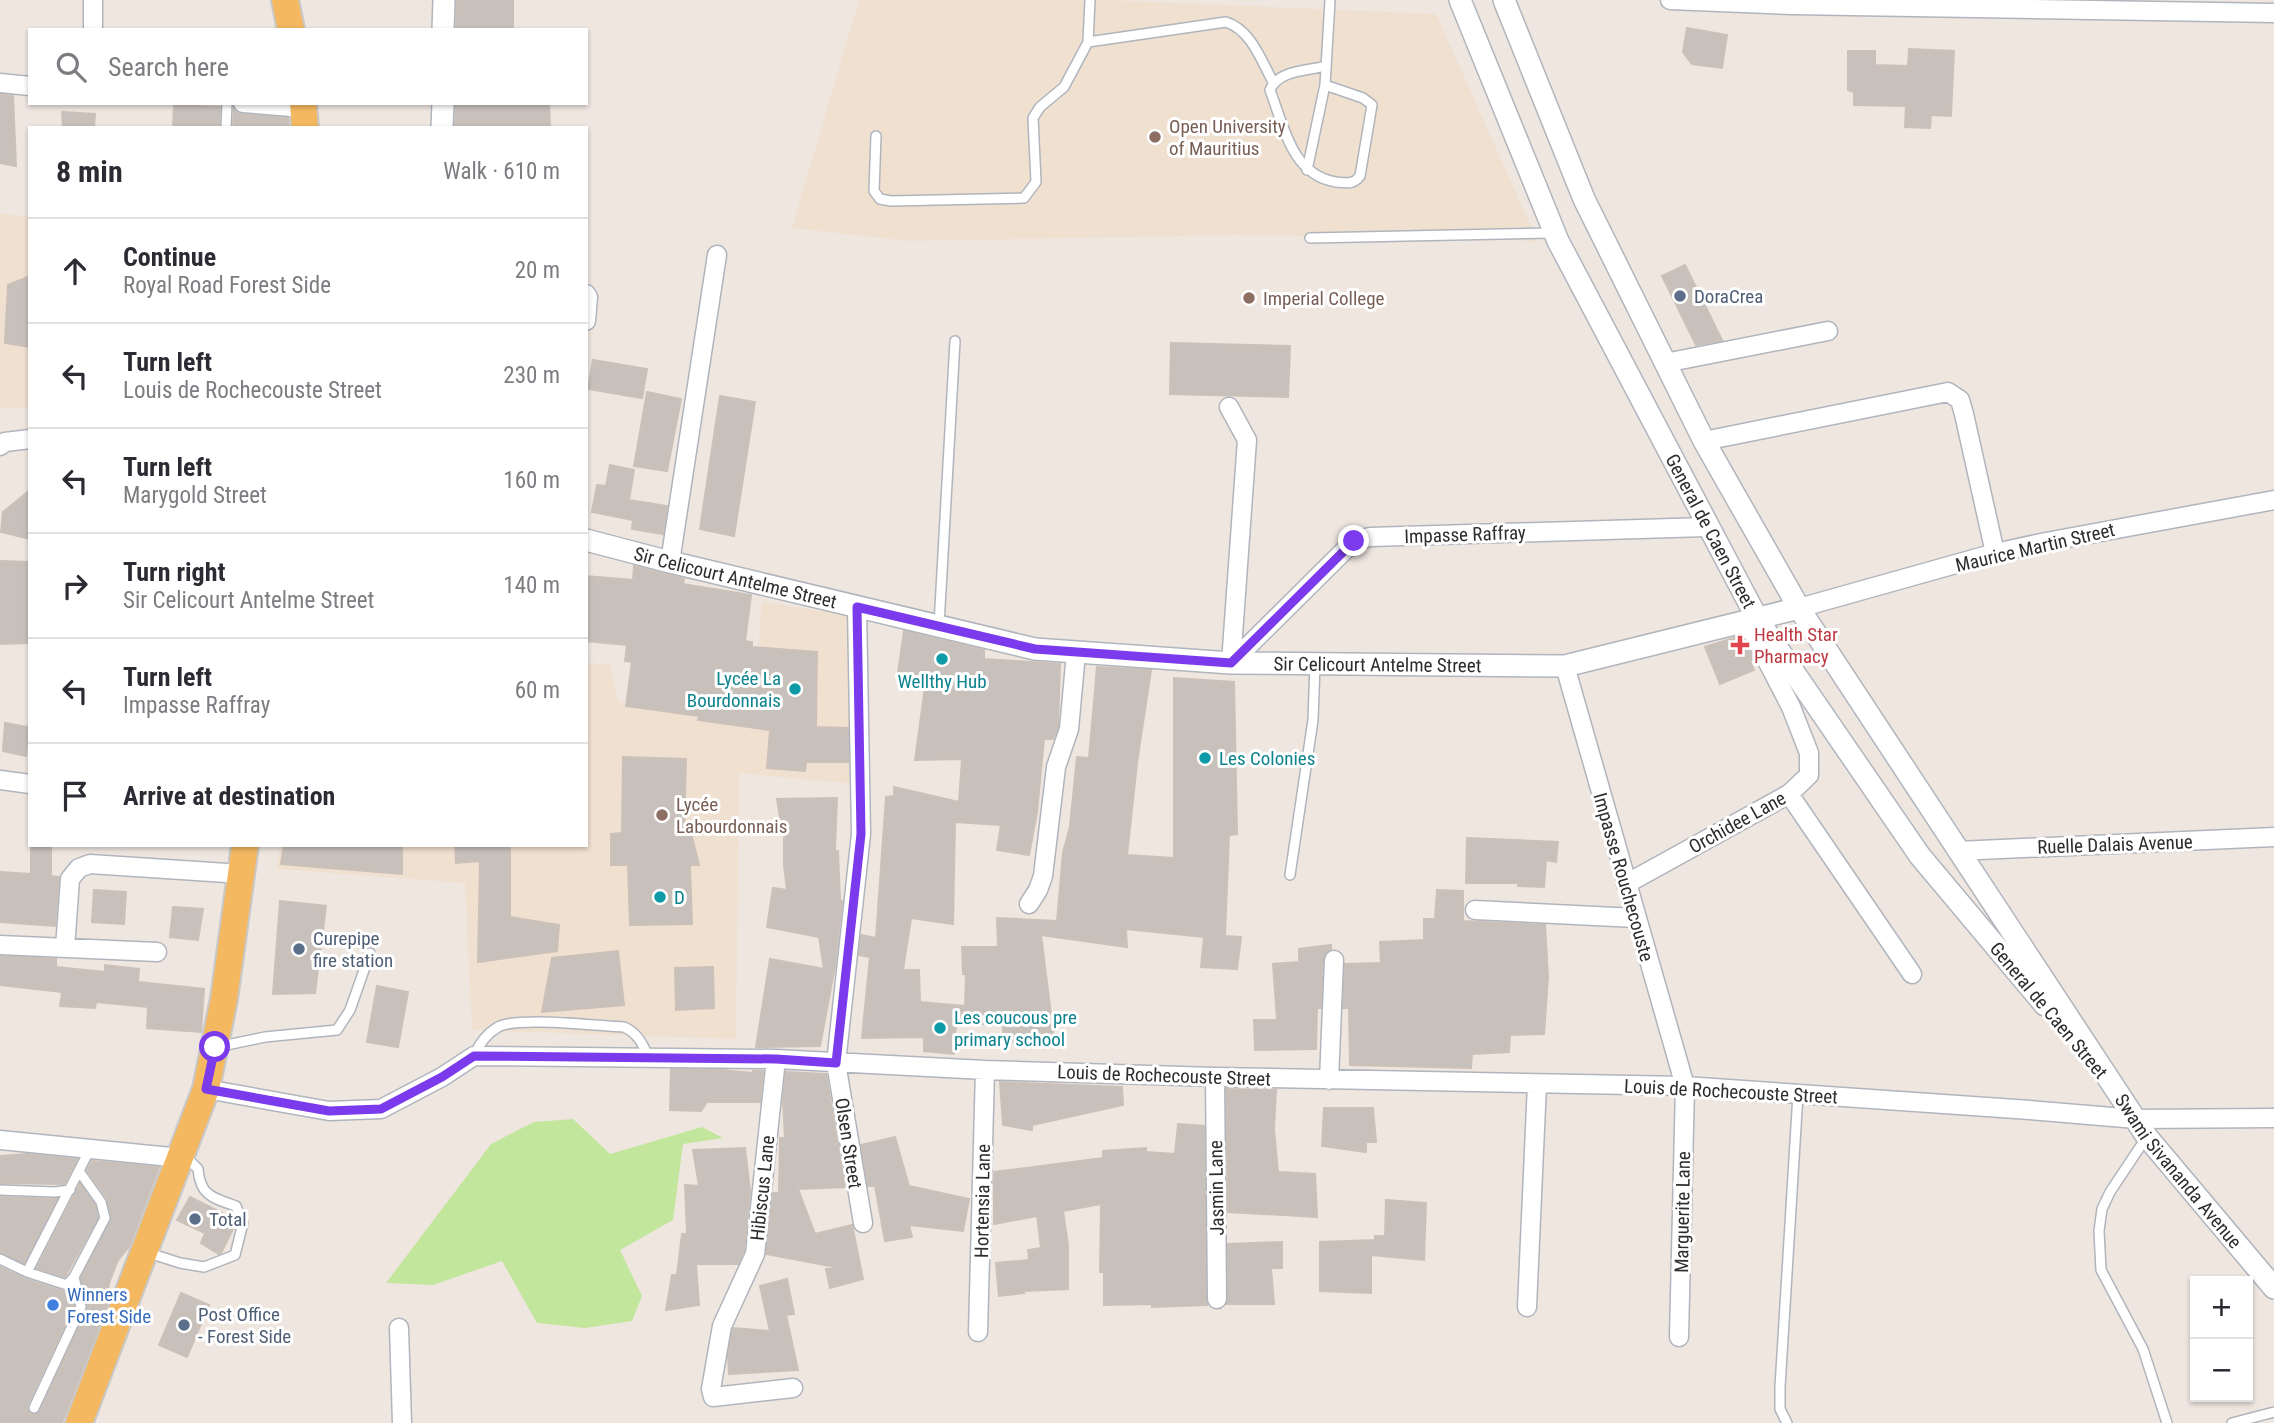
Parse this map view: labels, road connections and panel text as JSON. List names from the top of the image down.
{
  "streets": {
    "street": [
      "General de Caen Street",
      "Impasse Raffray",
      "Maurice Martin Street",
      "Sir Celicourt Antelme Street",
      "Orchidee Lane",
      "Ruelle Dalais Avenue",
      "Impasse Rouchecouste",
      "Louis de Rochecouste Street",
      "Olsen Street",
      "Swami Sivananda Avenue",
      "Hibiscus Lane",
      "Jasmin Lane",
      "Hortensia Lane",
      "Marguerite Lane"
    ]
  },
  "crossings": [
    ["General de Caen Street", "Impasse Raffray"],
    ["General de Caen Street", "Maurice Martin Street"],
    ["General de Caen Street", "Sir Celicourt Antelme Street"],
    ["General de Caen Street", "Orchidee Lane"],
    ["General de Caen Street", "Ruelle Dalais Avenue"],
    ["General de Caen Street", "Swami Sivananda Avenue"],
    ["Impasse Raffray", "Sir Celicourt Antelme Street"],
    ["Maurice Martin Street", "Sir Celicourt Antelme Street"],
    ["Sir Celicourt Antelme Street", "Orchidee Lane"],
    ["Sir Celicourt Antelme Street", "Impasse Rouchecouste"],
    ["Sir Celicourt Antelme Street", "Olsen Street"],
    ["Orchidee Lane", "Impasse Rouchecouste"],
    ["Impasse Rouchecouste", "Louis de Rochecouste Street"],
    ["Impasse Rouchecouste", "Marguerite Lane"],
    ["Louis de Rochecouste Street", "Olsen Street"],
    ["Louis de Rochecouste Street", "Swami Sivananda Avenue"],
    ["Louis de Rochecouste Street", "Hibiscus Lane"],
    ["Louis de Rochecouste Street", "Jasmin Lane"],
    ["Louis de Rochecouste Street", "Hortensia Lane"],
    ["Louis de Rochecouste Street", "Marguerite Lane"]
  ],
  "places": {
    "other": [
      "Open University of Mauritius",
      "DoraCrea",
      "Imperial College",
      "Wellthy Hub",
      "Lycée La Bourdonnais",
      "Les Colonies",
      "Lycée Labourdonnais",
      "D",
      "Curepipe fire station",
      "Les coucous pre primary school",
      "Total",
      "Winners Forest Side",
      "Post Office - Forest Side"
    ],
    "health": ["Health Star Pharmacy"]
  },
  "page": {
    "search": "Search here",
    "heading": ["8 min", "Walk · 610 m"],
    "list": [
      ["Continue", "Royal Road Forest Side", "20 m"],
      ["Turn left", "Louis de Rochecouste Street", "230 m"],
      ["Turn left", "Marygold Street", "160 m"],
      ["Turn right", "Sir Celicourt Antelme Street", "140 m"],
      ["Turn left", "Impasse Raffray", "60 m"],
      "Arrive at destination"
    ],
    "map_buttons": ["+", "−"]
  }
}
